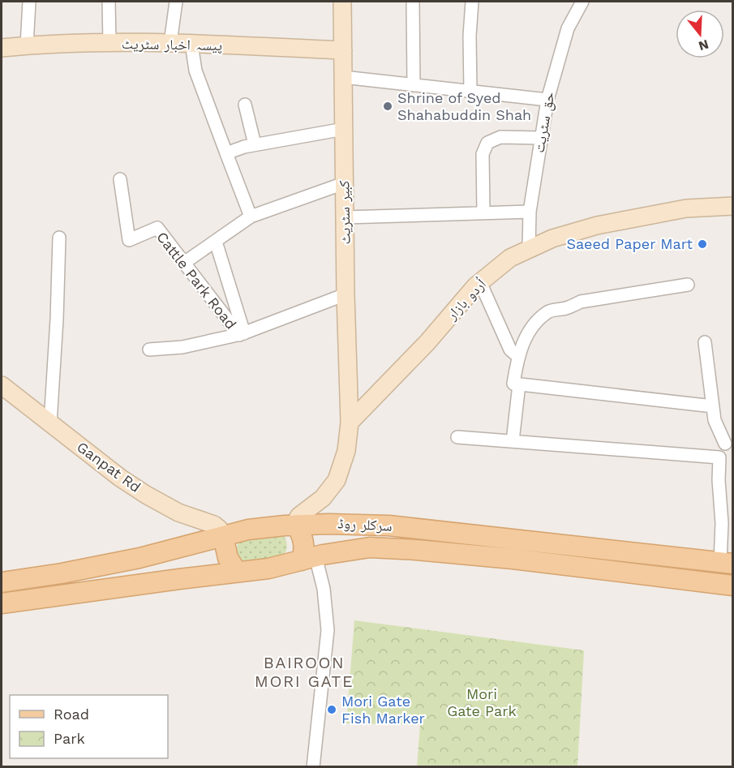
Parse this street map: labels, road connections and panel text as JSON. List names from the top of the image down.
{
  "streets": {
    "main road": ["سرکلر روڈ"],
    "street": [
      "پیسہ اخبار سٹریٹ",
      "حق سٹریت",
      "کبیر سٹریٹ",
      "Cattle Park Road",
      "اُردو بازار",
      "Ganpat Rd"
    ]
  },
  "crossings": [
    ["پیسہ اخبار سٹریٹ", "کبیر سٹریٹ"],
    ["حق سٹریت", "اُردو بازار"],
    ["کبیر سٹریٹ", "اُردو بازار"],
    ["Ganpat Rd", "سرکلر روڈ"]
  ],
  "districts": ["BAIROON MORI GATE"],
  "parks": ["Mori Gate Park"],
  "places": ["Shrine of Syed Shahabuddin Shah", "Saeed Paper Mart", "Mori Gate Fish Marker"],
  "legend": ["Road", "Park"],
  "north": "bottom"
}
